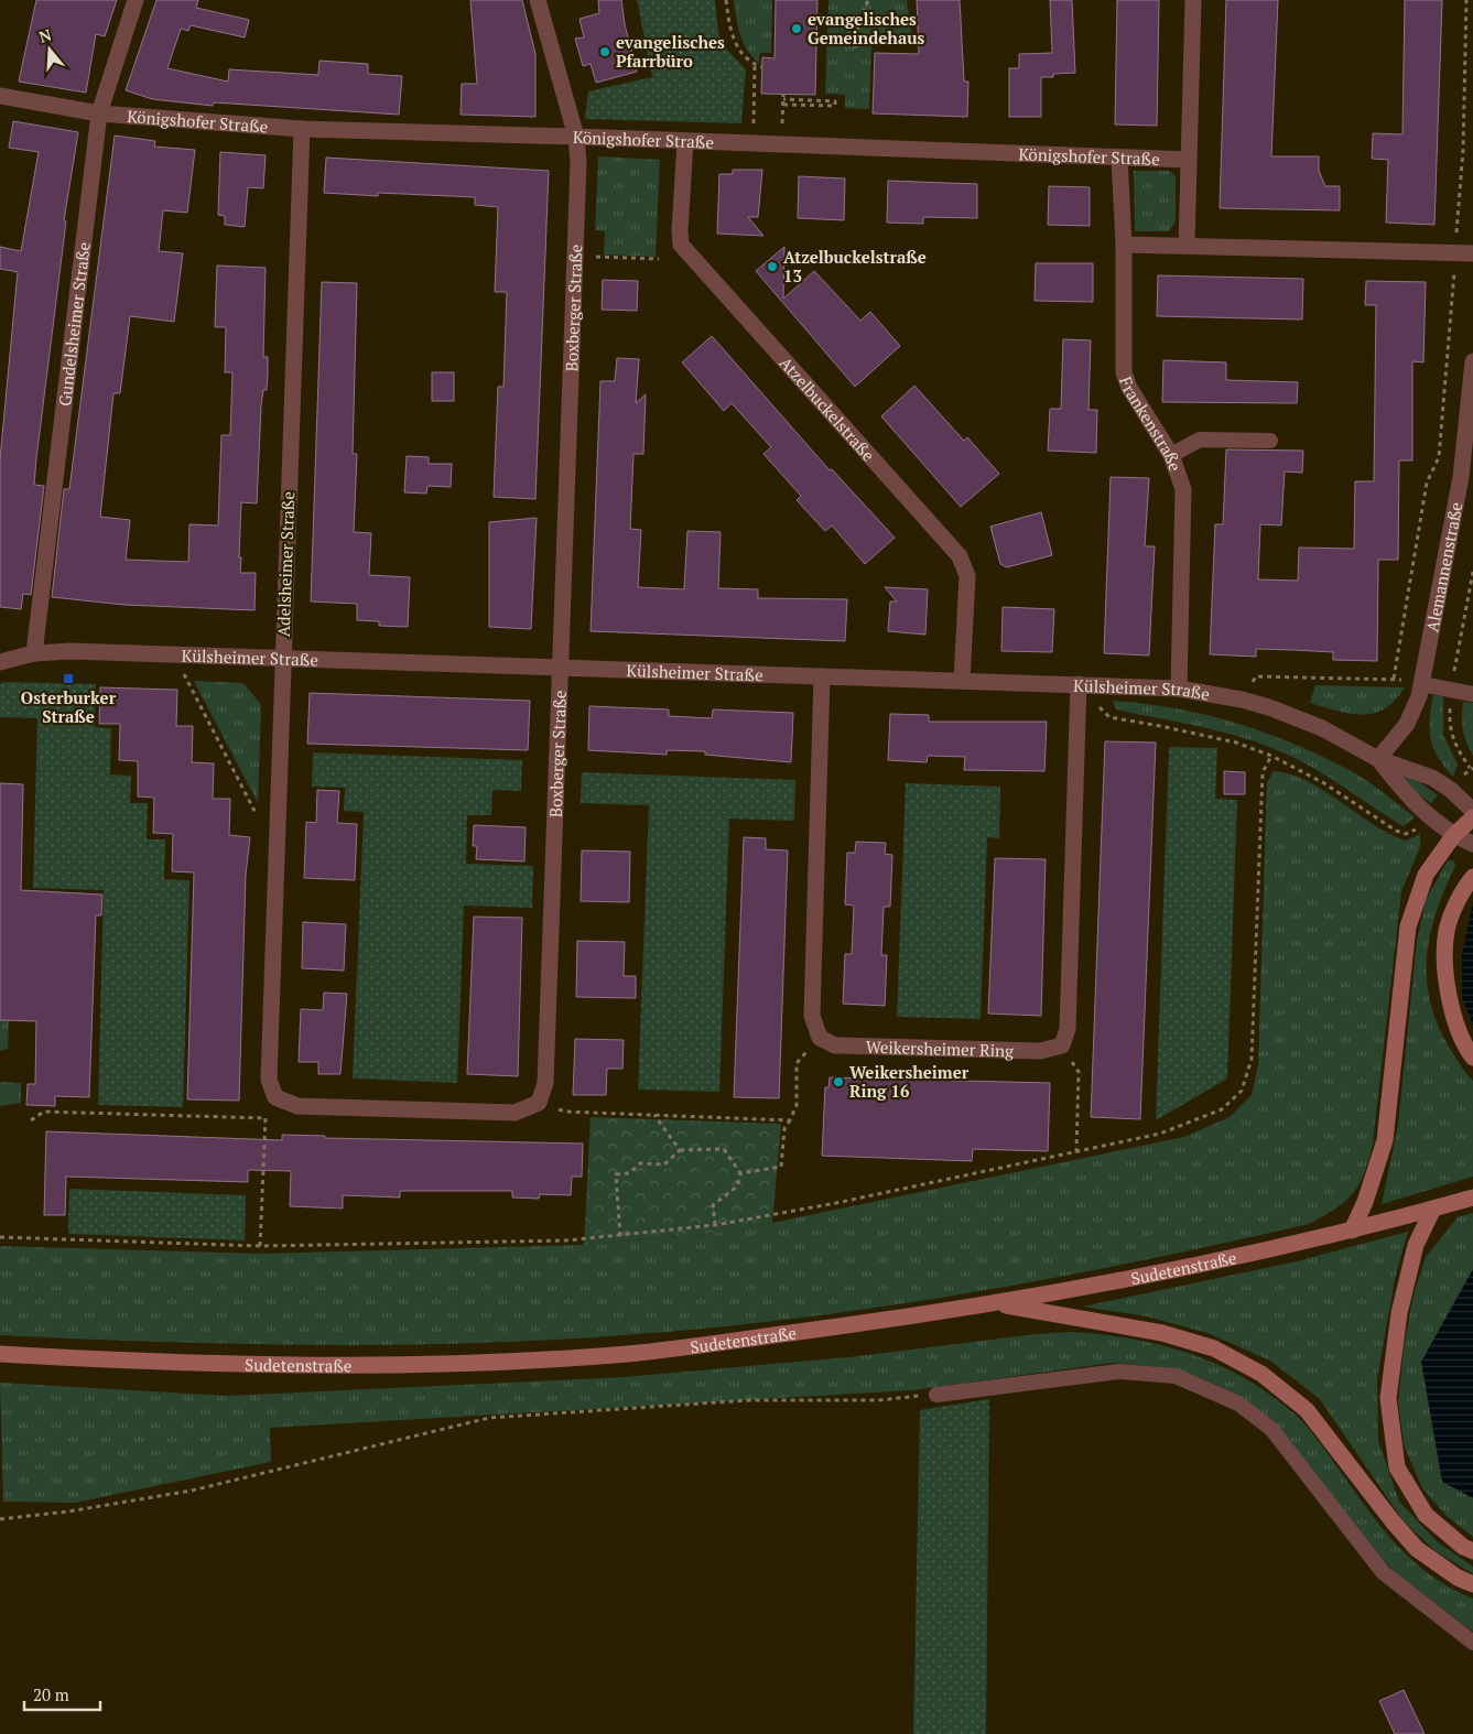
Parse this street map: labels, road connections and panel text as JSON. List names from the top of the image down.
{
  "streets": {
    "main road": ["Sudetenstraße"],
    "street": [
      "Königshofer Straße",
      "Boxberger Straße",
      "Gundelsheimer Straße",
      "Atzelbuckelstraße",
      "Frankenstraße",
      "Adelsheimer Straße",
      "Alemannenstraße",
      "Külsheimer Straße",
      "Weikersheimer Ring"
    ]
  },
  "crossings": [
    ["Königshofer Straße", "Boxberger Straße"],
    ["Königshofer Straße", "Gundelsheimer Straße"],
    ["Königshofer Straße", "Atzelbuckelstraße"],
    ["Königshofer Straße", "Frankenstraße"],
    ["Königshofer Straße", "Adelsheimer Straße"],
    ["Boxberger Straße", "Külsheimer Straße"],
    ["Gundelsheimer Straße", "Külsheimer Straße"],
    ["Atzelbuckelstraße", "Külsheimer Straße"],
    ["Frankenstraße", "Külsheimer Straße"],
    ["Adelsheimer Straße", "Külsheimer Straße"],
    ["Alemannenstraße", "Külsheimer Straße"]
  ],
  "places": {
    "other": [
      "evangelisches Gemeindehaus",
      "evangelisches Pfarrbüro",
      "Atzelbuckelstraße 13",
      "Weikersheimer Ring 16"
    ],
    "transit": ["Osterburker Straße"]
  },
  "scale_bar": "20 m",
  "north": "top"
}
